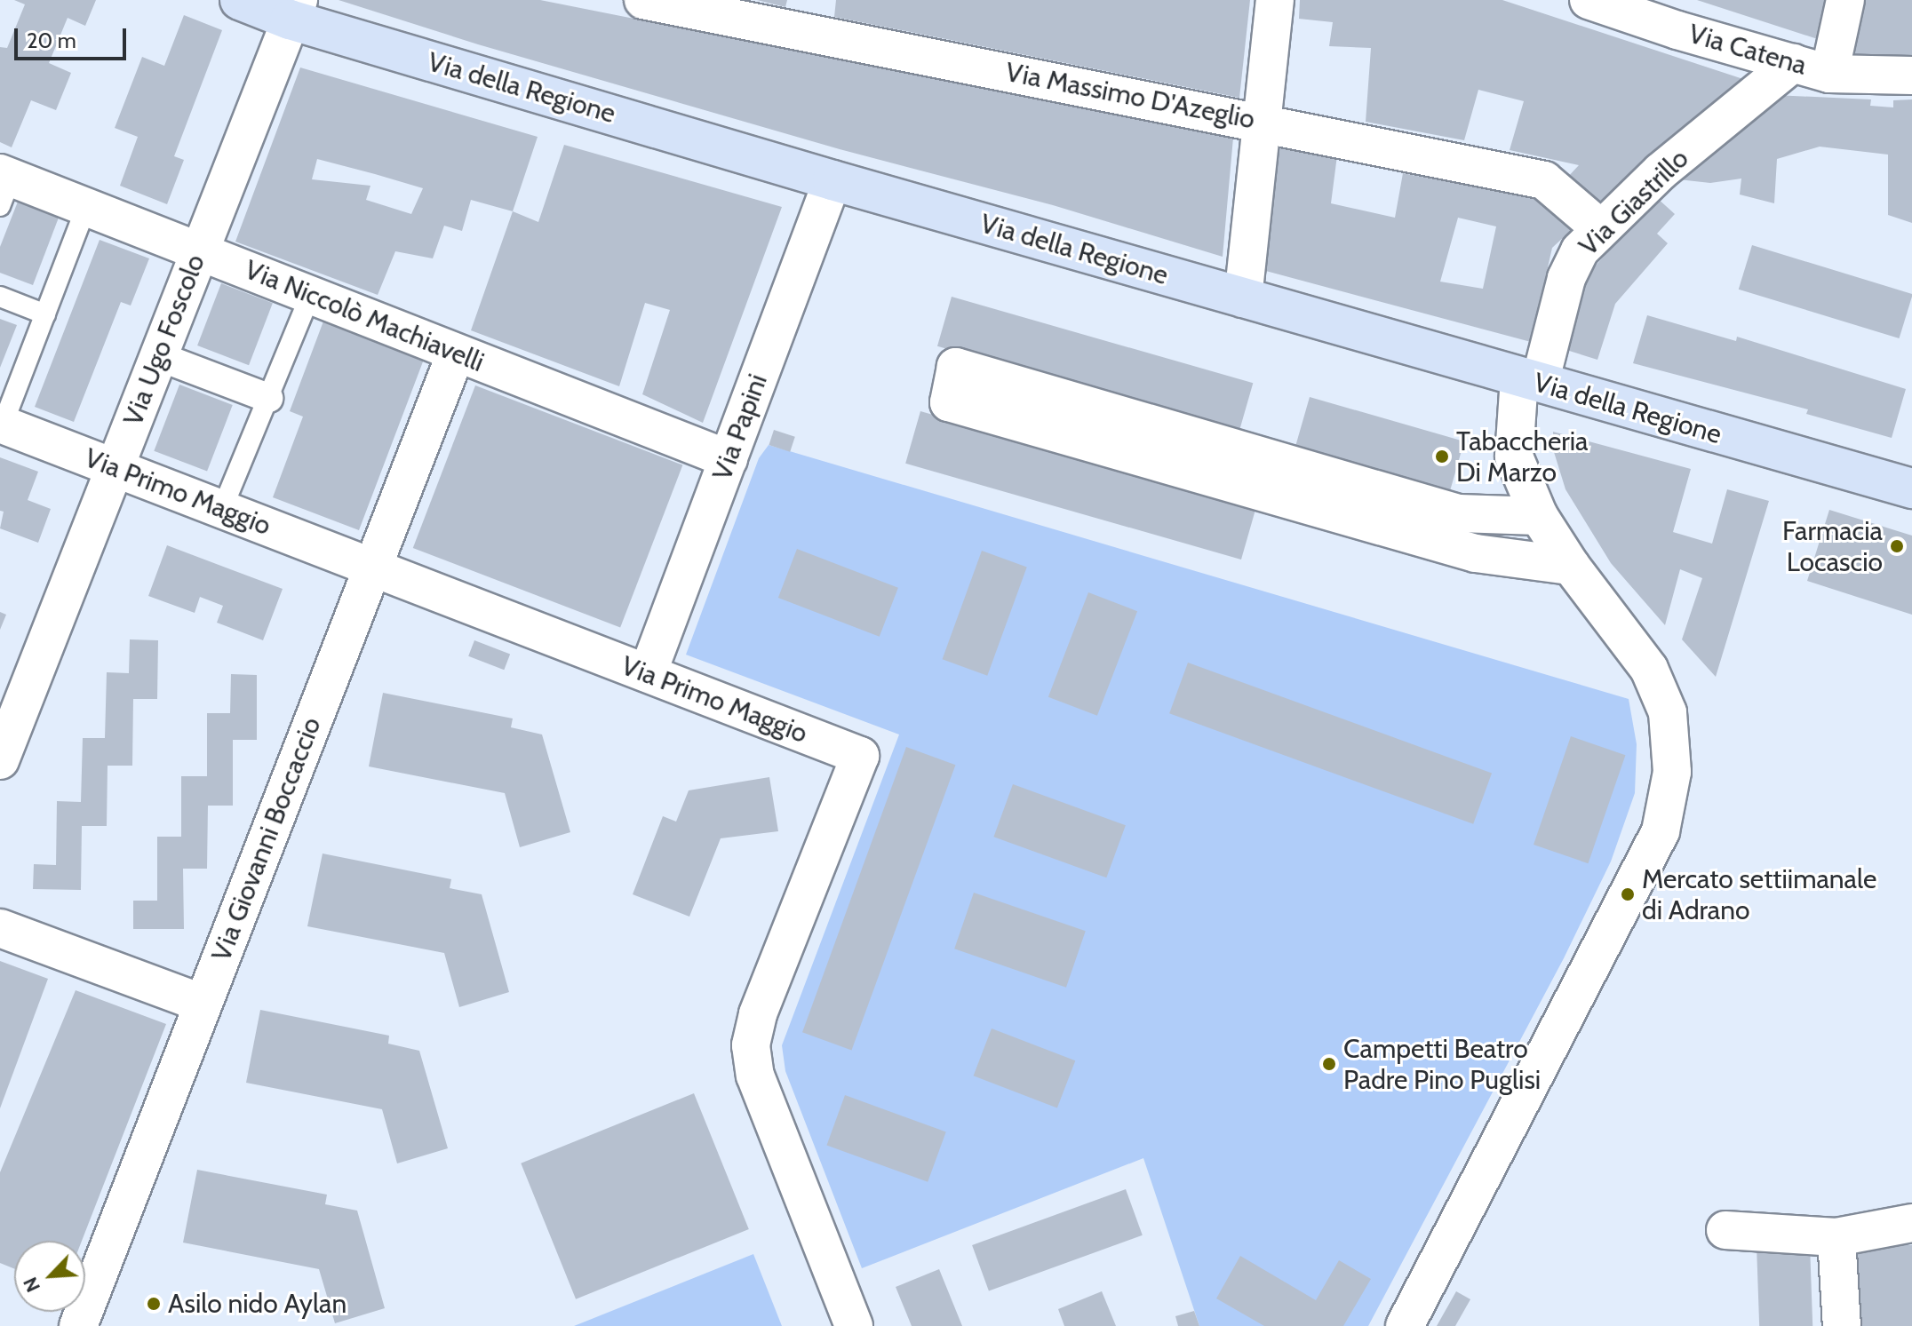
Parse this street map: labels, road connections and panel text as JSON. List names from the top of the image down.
{
  "streets": {
    "main road": ["Via della Regione"],
    "street": [
      "Via Catena",
      "Via Massimo D'Azeglio",
      "Via Giastrillo",
      "Via Niccolò Machiavelli",
      "Via Ugo Foscolo",
      "Via Papini",
      "Via Primo Maggio",
      "Via Giovanni Boccaccio"
    ]
  },
  "crossings": [
    ["Via Catena", "Via Giastrillo"],
    ["Via della Regione", "Via Giastrillo"],
    ["Via della Regione", "Via Ugo Foscolo"],
    ["Via della Regione", "Via Papini"],
    ["Via Massimo D'Azeglio", "Via Giastrillo"],
    ["Via Niccolò Machiavelli", "Via Ugo Foscolo"],
    ["Via Niccolò Machiavelli", "Via Papini"],
    ["Via Niccolò Machiavelli", "Via Giovanni Boccaccio"],
    ["Via Ugo Foscolo", "Via Primo Maggio"],
    ["Via Papini", "Via Primo Maggio"],
    ["Via Primo Maggio", "Via Giovanni Boccaccio"]
  ],
  "places": [
    "Tabaccheria Di Marzo",
    "Farmacia Locascio",
    "Mercato settiimanale di Adrano",
    "Campetti Beatro Padre Pino Puglisi",
    "Asilo nido Aylan"
  ],
  "scale_bar": "20 m",
  "north": "bottom left"
}
